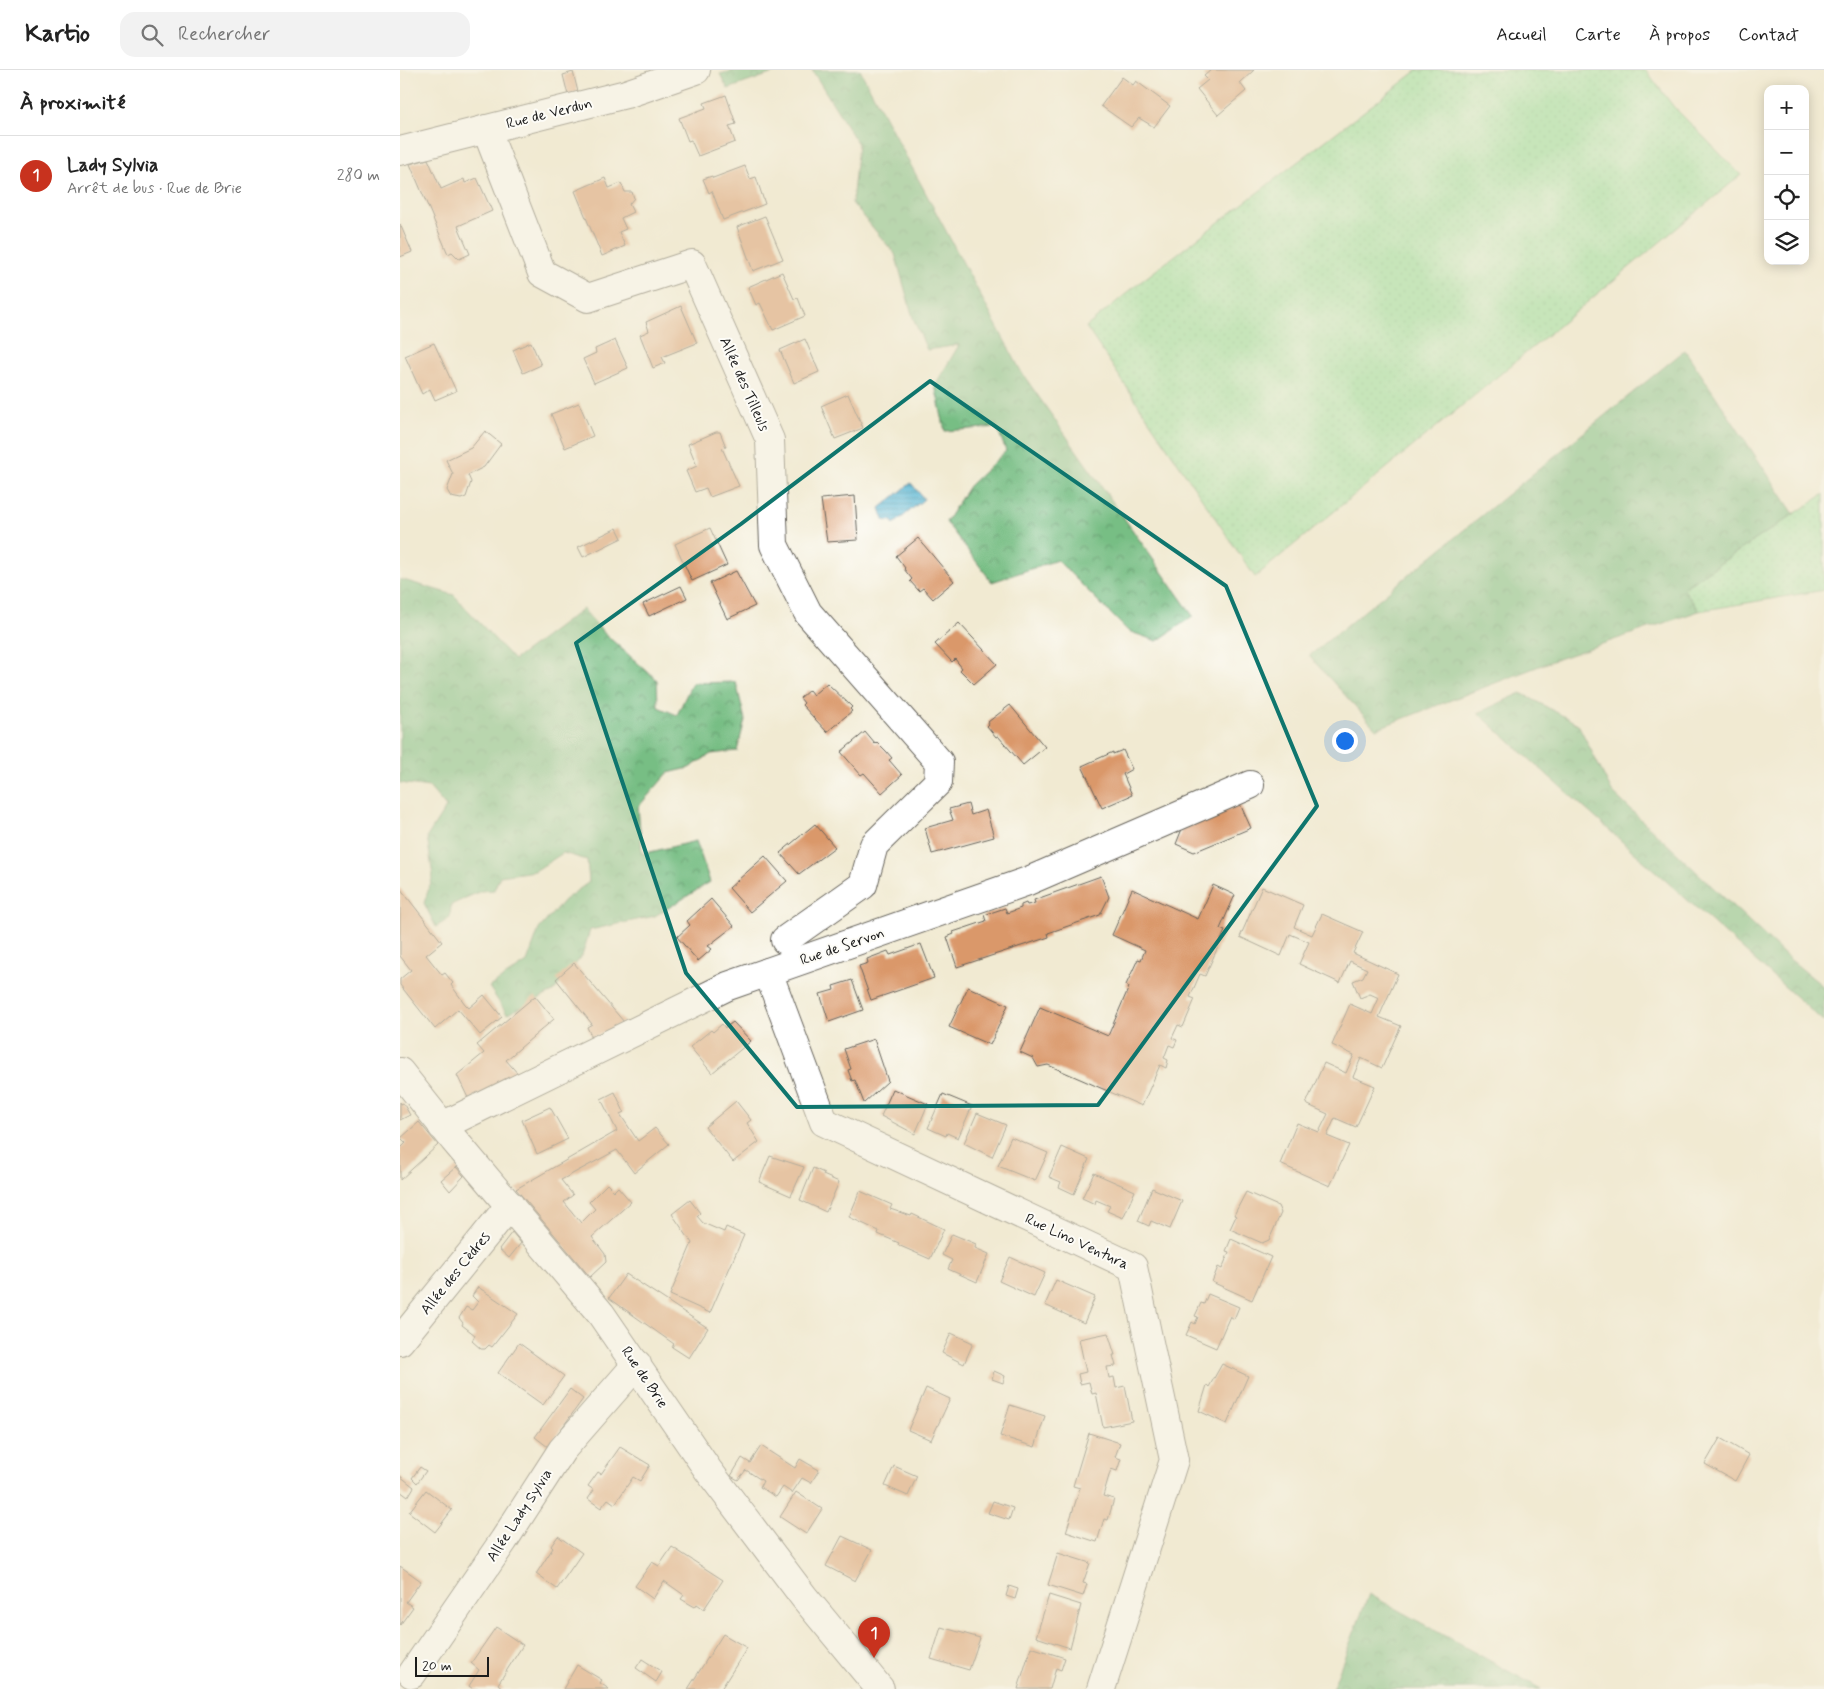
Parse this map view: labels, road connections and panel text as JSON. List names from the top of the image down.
{
  "streets": {
    "street": [
      "Rue de Verdun",
      "Allée des Tilleuls",
      "Rue de Servon",
      "Rue Lino Ventura",
      "Allée des Cèdres",
      "Rue de Brie",
      "Allée Lady Sylvia"
    ]
  },
  "crossings": [
    ["Rue de Verdun", "Allée des Tilleuls"],
    ["Rue de Servon", "Rue Lino Ventura"],
    ["Rue de Servon", "Rue de Brie"],
    ["Allée des Cèdres", "Rue de Brie"],
    ["Rue de Brie", "Allée Lady Sylvia"]
  ],
  "scale_bar": "20 m",
  "page": {
    "header": "Kartio",
    "search": "Rechercher",
    "nav": [
      "Accueil",
      "Carte",
      "À propos",
      "Contact"
    ],
    "heading": "À proximité",
    "map_buttons": ["+", "−"],
    "list": [
      {
        "mark": "1",
        "name": "Lady Sylvia",
        "note": "Arrêt de bus · Rue de Brie",
        "value": "280 m"
      }
    ],
    "pins": "1",
    "scale": "20 m"
  }
}
